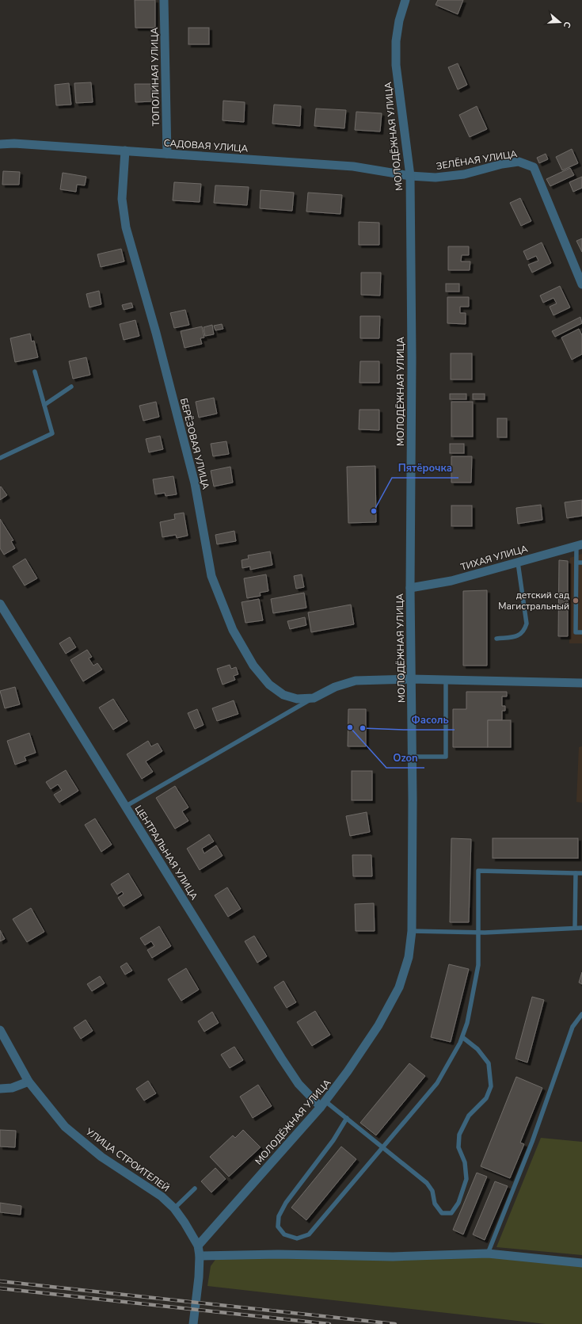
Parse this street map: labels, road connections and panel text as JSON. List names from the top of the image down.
{
  "streets": {
    "street": [
      "ТОПОЛИНАЯ УЛИЦА",
      "МОЛОДЁЖНАЯ УЛИЦА",
      "САДОВАЯ УЛИЦА",
      "ЗЕЛЁНАЯ УЛИЦА",
      "БЕРЁЗОВАЯ УЛИЦА",
      "ТИХАЯ УЛИЦА",
      "ЦЕНТРАЛЬНАЯ УЛИЦА",
      "УЛИЦА СТРОИТЕЛЕЙ"
    ]
  },
  "crossings": [
    ["ТОПОЛИНАЯ УЛИЦА", "САДОВАЯ УЛИЦА"],
    ["МОЛОДЁЖНАЯ УЛИЦА", "САДОВАЯ УЛИЦА"],
    ["МОЛОДЁЖНАЯ УЛИЦА", "ЗЕЛЁНАЯ УЛИЦА"],
    ["МОЛОДЁЖНАЯ УЛИЦА", "ТИХАЯ УЛИЦА"],
    ["МОЛОДЁЖНАЯ УЛИЦА", "ЦЕНТРАЛЬНАЯ УЛИЦА"],
    ["МОЛОДЁЖНАЯ УЛИЦА", "УЛИЦА СТРОИТЕЛЕЙ"],
    ["САДОВАЯ УЛИЦА", "ЗЕЛЁНАЯ УЛИЦА"],
    ["САДОВАЯ УЛИЦА", "БЕРЁЗОВАЯ УЛИЦА"]
  ],
  "places": [
    "Пятёрочка",
    "детский сад Магистральный",
    "Ozon",
    "Фасоль"
  ],
  "north": "right"
}
